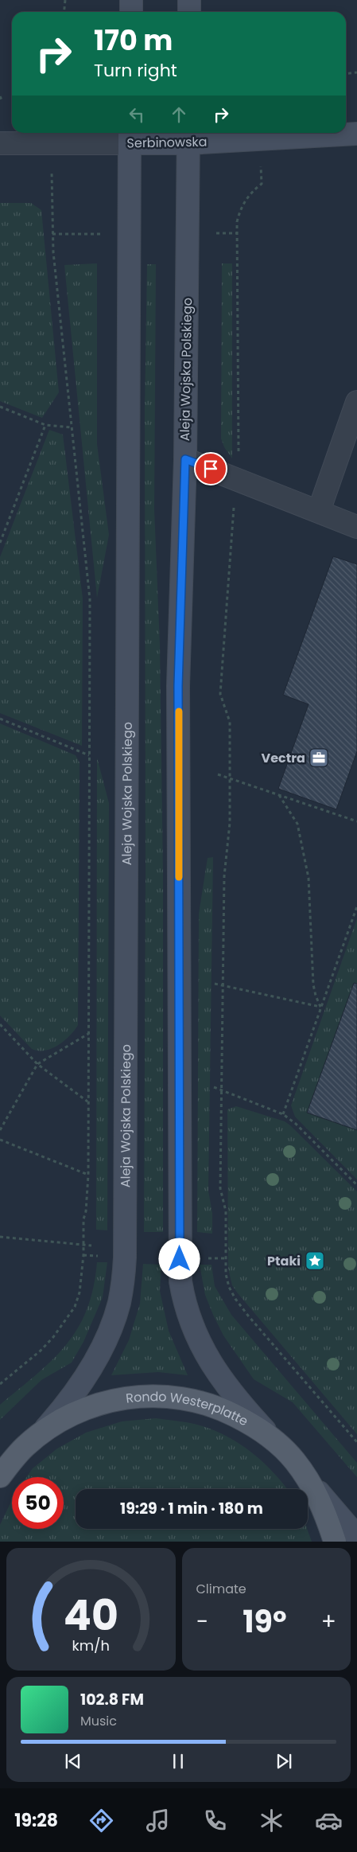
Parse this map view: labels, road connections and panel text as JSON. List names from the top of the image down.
{
  "streets": {
    "main road": ["Serbinowska", "Aleja Wojska Polskiego", "Rondo Westerplatte"]
  },
  "crossings": [
    ["Serbinowska", "Aleja Wojska Polskiego"],
    ["Aleja Wojska Polskiego", "Rondo Westerplatte"]
  ],
  "places": {
    "office": ["Vectra"],
    "place": ["Ptaki"]
  },
  "page": {
    "turn": ["170 m", "Turn right"],
    "limit": "50",
    "trip": "19:29 · 1 min · 180 m",
    "tile": "Climate",
    "heat": ["−", "19°", "+"],
    "song": ["102.8 FM", "Music"],
    "tabs": "19:28",
    "gauge": ["40", "km/h"]
  }
}
